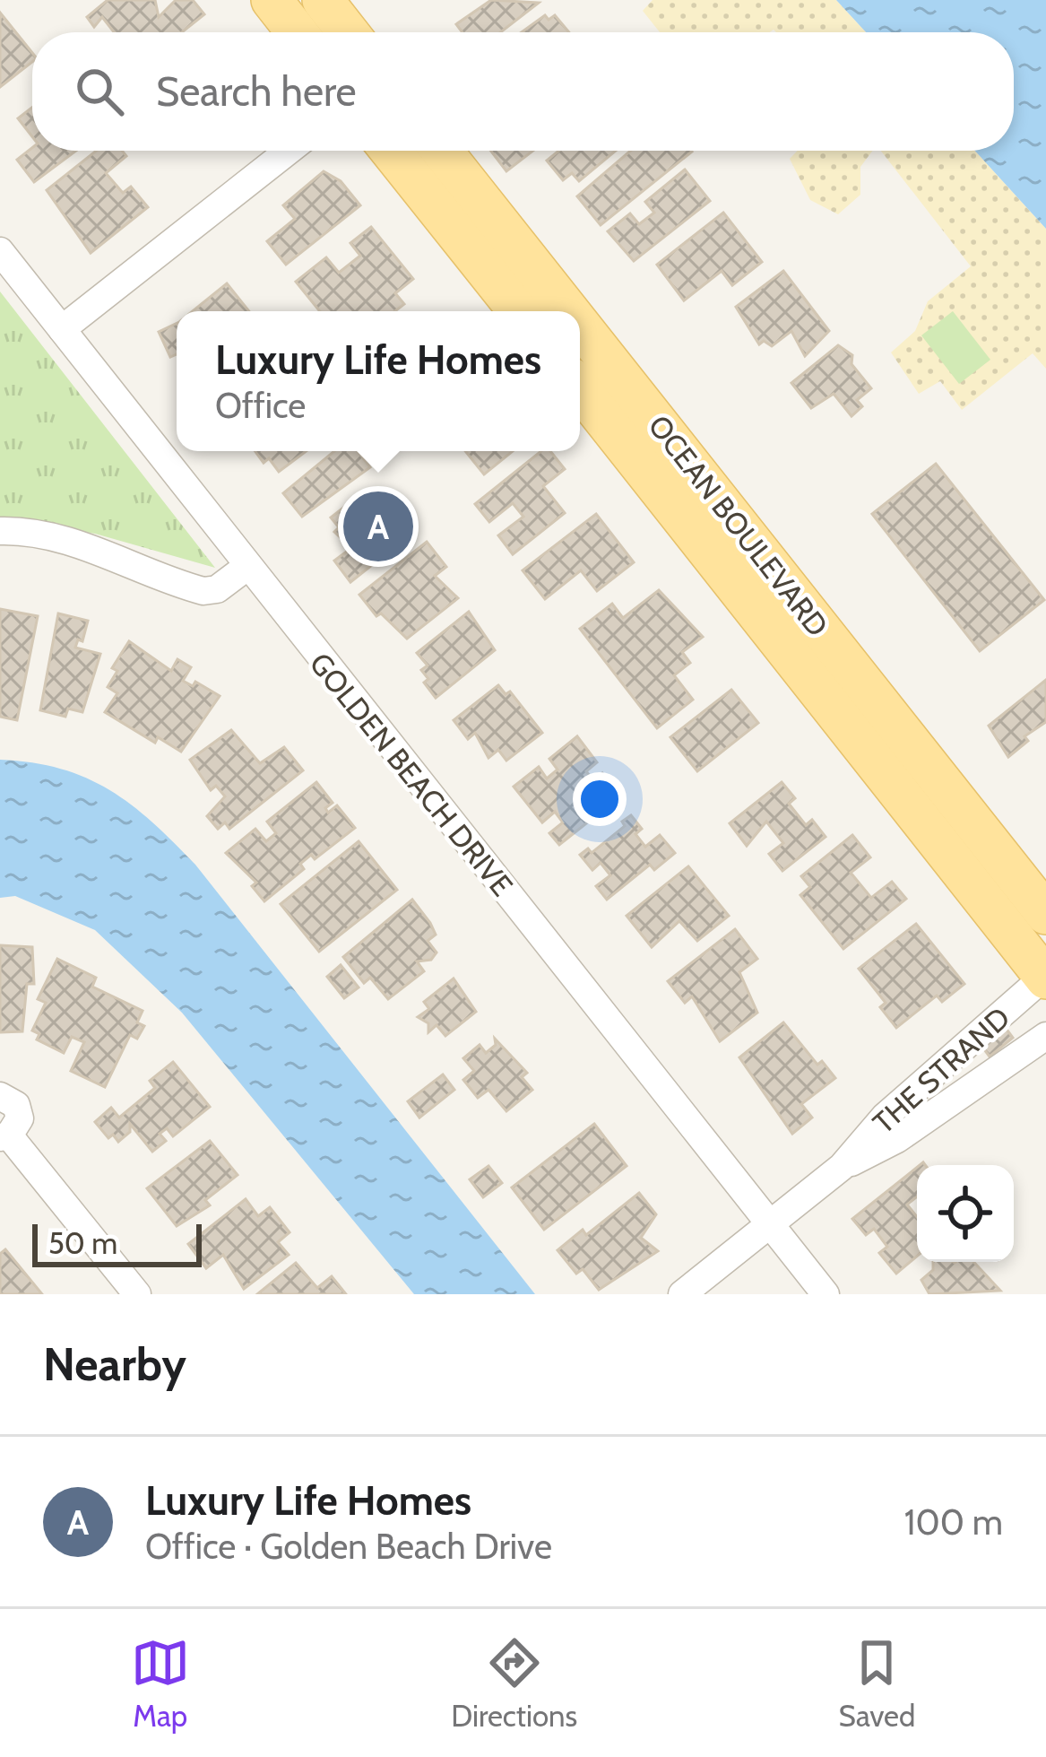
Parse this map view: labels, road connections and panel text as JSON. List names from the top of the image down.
{
  "streets": {
    "main road": ["OCEAN BOULEVARD"],
    "street": ["GOLDEN BEACH DRIVE", "THE STRAND"]
  },
  "crossings": [
    ["OCEAN BOULEVARD", "THE STRAND"],
    ["GOLDEN BEACH DRIVE", "THE STRAND"]
  ],
  "scale_bar": "50 m",
  "page": {
    "search": "Search here",
    "popup": ["Luxury Life Homes", "Office"],
    "pins": "A",
    "scale": "50 m",
    "heading": "Nearby",
    "list": [
      {
        "mark": "A",
        "name": "Luxury Life Homes",
        "note": "Office · Golden Beach Drive",
        "value": "100 m"
      }
    ],
    "nav": ["Map", "Directions", "Saved"]
  }
}
